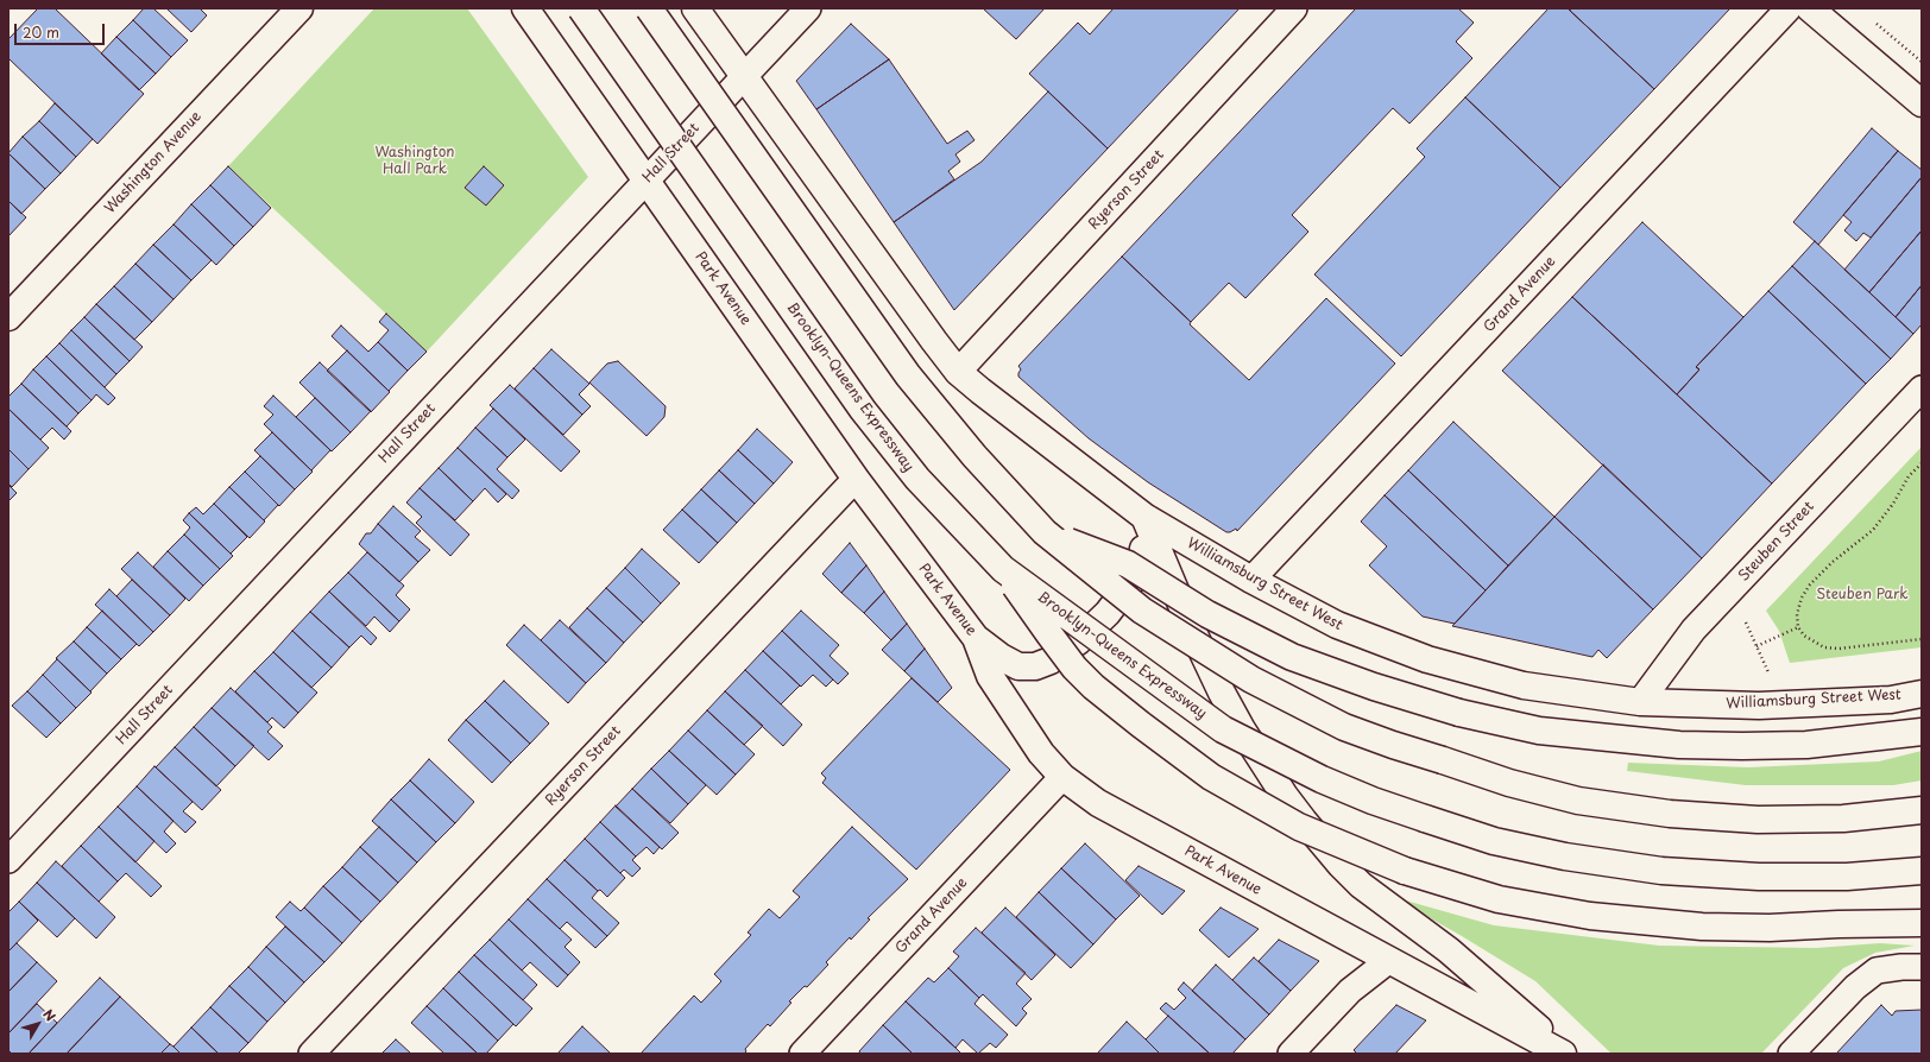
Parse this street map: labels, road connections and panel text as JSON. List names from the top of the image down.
{
  "streets": {
    "main road": [
      "Washington Avenue",
      "Park Avenue",
      "Brooklyn-Queens Expressway",
      "Williamsburg Street West"
    ],
    "street": [
      "Hall Street",
      "Ryerson Street",
      "Grand Avenue",
      "Steuben Street"
    ]
  },
  "crossings": [
    ["Hall Street", "Park Avenue"],
    ["Ryerson Street", "Park Avenue"],
    ["Park Avenue", "Grand Avenue"],
    ["Grand Avenue", "Williamsburg Street West"],
    ["Steuben Street", "Williamsburg Street West"]
  ],
  "parks": ["Washington Hall Park", "Steuben Park"],
  "scale_bar": "20 m",
  "north": "top right"
}
